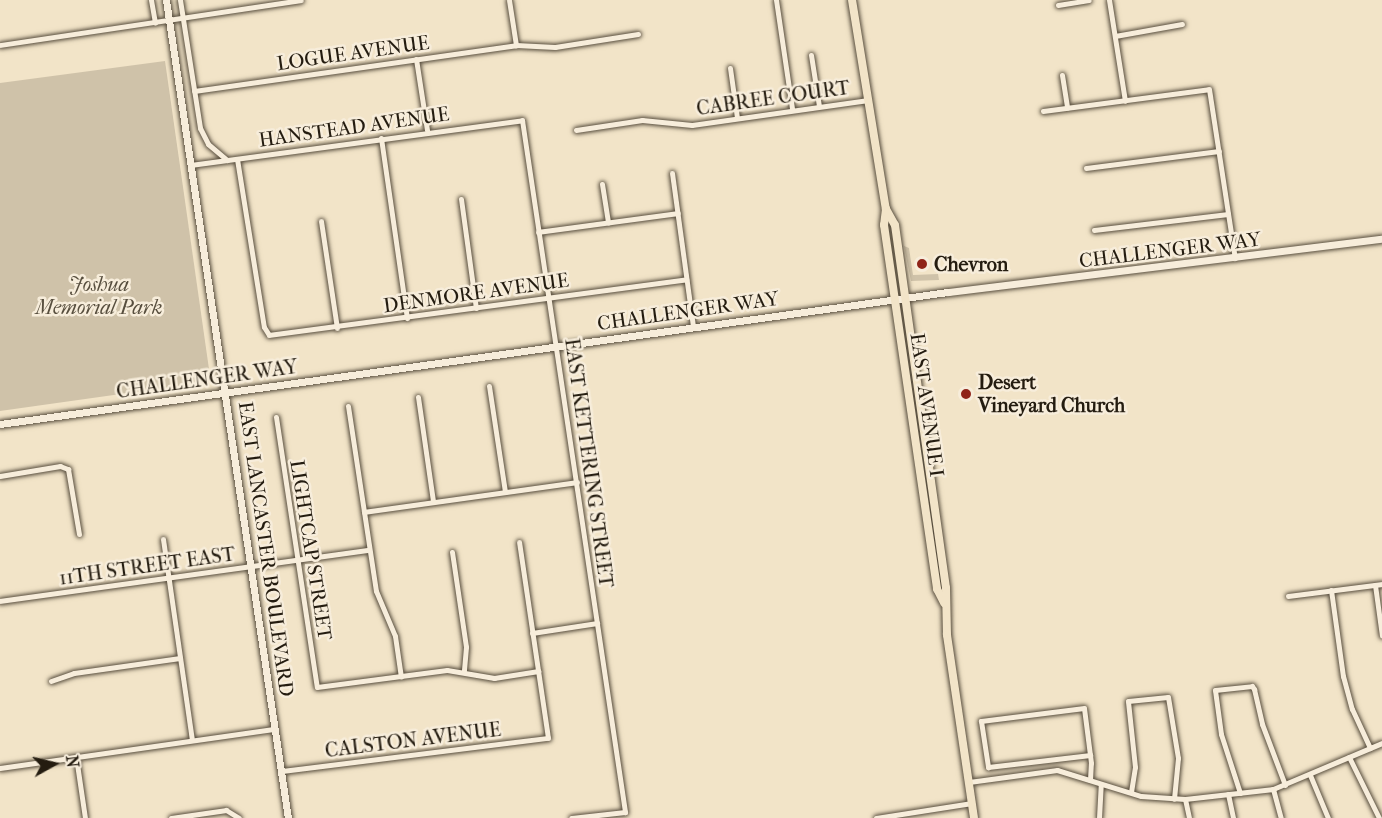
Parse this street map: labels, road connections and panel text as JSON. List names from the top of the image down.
{
  "streets": {
    "main road": ["CHALLENGER WAY", "EAST AVENUE I", "EAST LANCASTER BOULEVARD"],
    "street": [
      "LOGUE AVENUE",
      "CABREE COURT",
      "HANSTEAD AVENUE",
      "DENMORE AVENUE",
      "EAST KETTERING STREET",
      "LIGHTCAP STREET",
      "11TH STREET EAST",
      "CALSTON AVENUE"
    ]
  },
  "crossings": [
    ["CABREE COURT", "EAST AVENUE I"],
    ["HANSTEAD AVENUE", "DENMORE AVENUE"],
    ["HANSTEAD AVENUE", "EAST KETTERING STREET"],
    ["HANSTEAD AVENUE", "EAST LANCASTER BOULEVARD"],
    ["CHALLENGER WAY", "EAST AVENUE I"],
    ["CHALLENGER WAY", "EAST KETTERING STREET"],
    ["CHALLENGER WAY", "EAST LANCASTER BOULEVARD"],
    ["DENMORE AVENUE", "EAST KETTERING STREET"],
    ["EAST LANCASTER BOULEVARD", "11TH STREET EAST"],
    ["EAST LANCASTER BOULEVARD", "CALSTON AVENUE"],
    ["LIGHTCAP STREET", "11TH STREET EAST"]
  ],
  "parks": ["Joshua Memorial Park"],
  "places": ["Chevron", "Desert Vineyard Church"],
  "north": "right"
}
